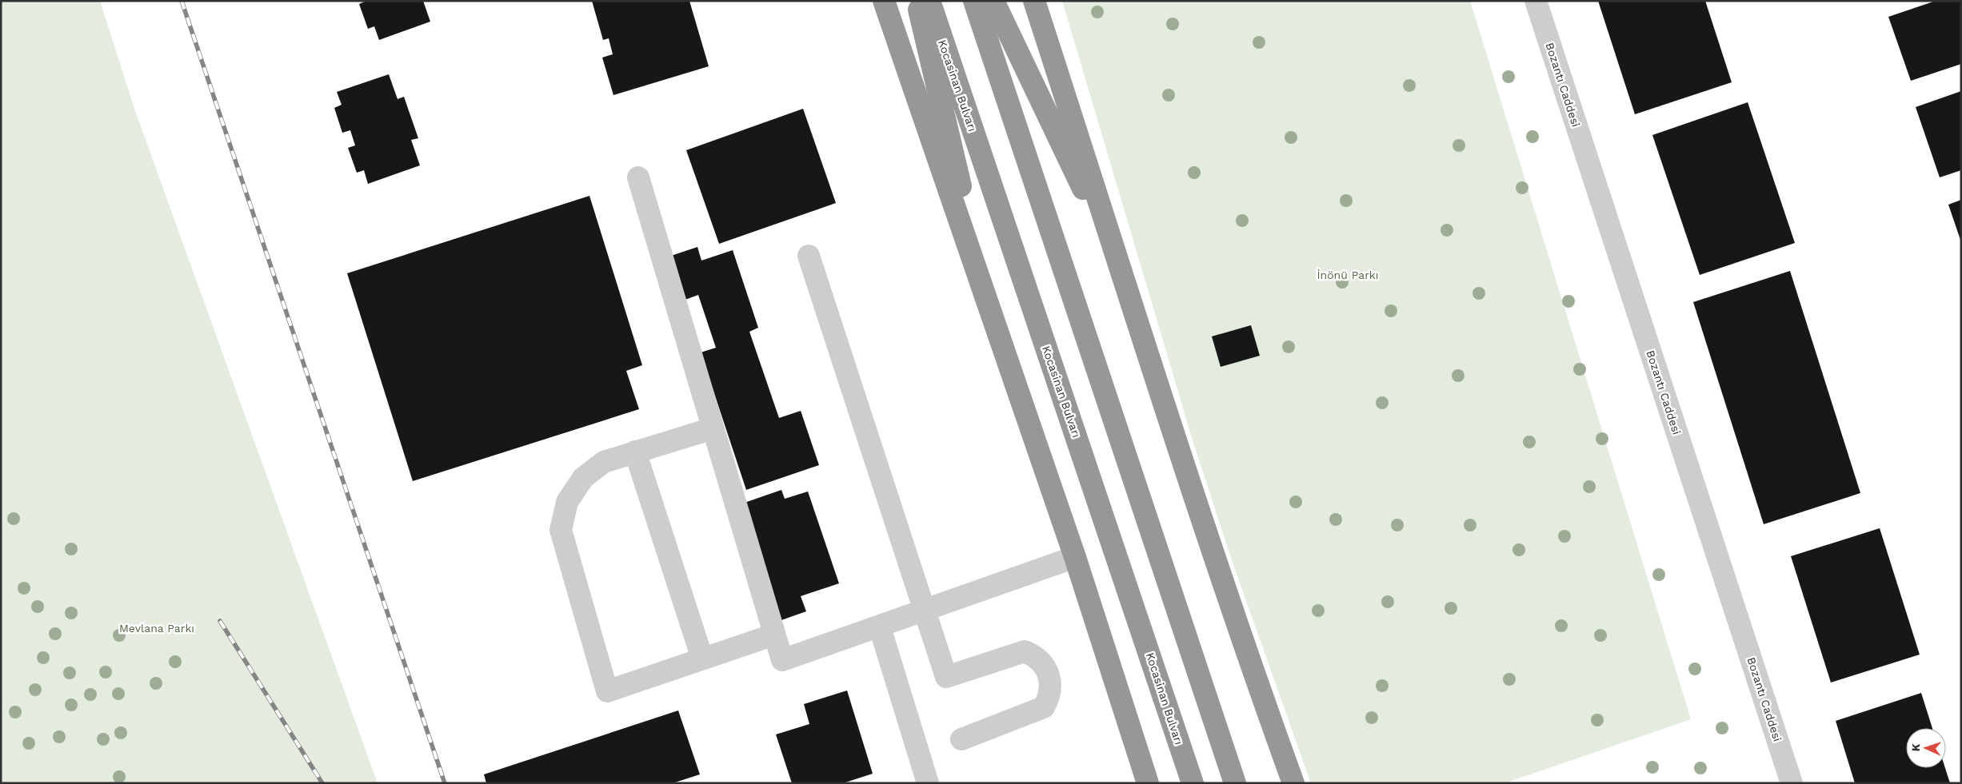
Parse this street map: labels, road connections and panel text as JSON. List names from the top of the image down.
{
  "streets": {
    "highway": ["Kocasinan Bulvarı"],
    "street": ["Bozantı Caddesi"]
  },
  "parks": ["İnönü Parkı", "Mevlana Parkı"],
  "north": "left"
}
